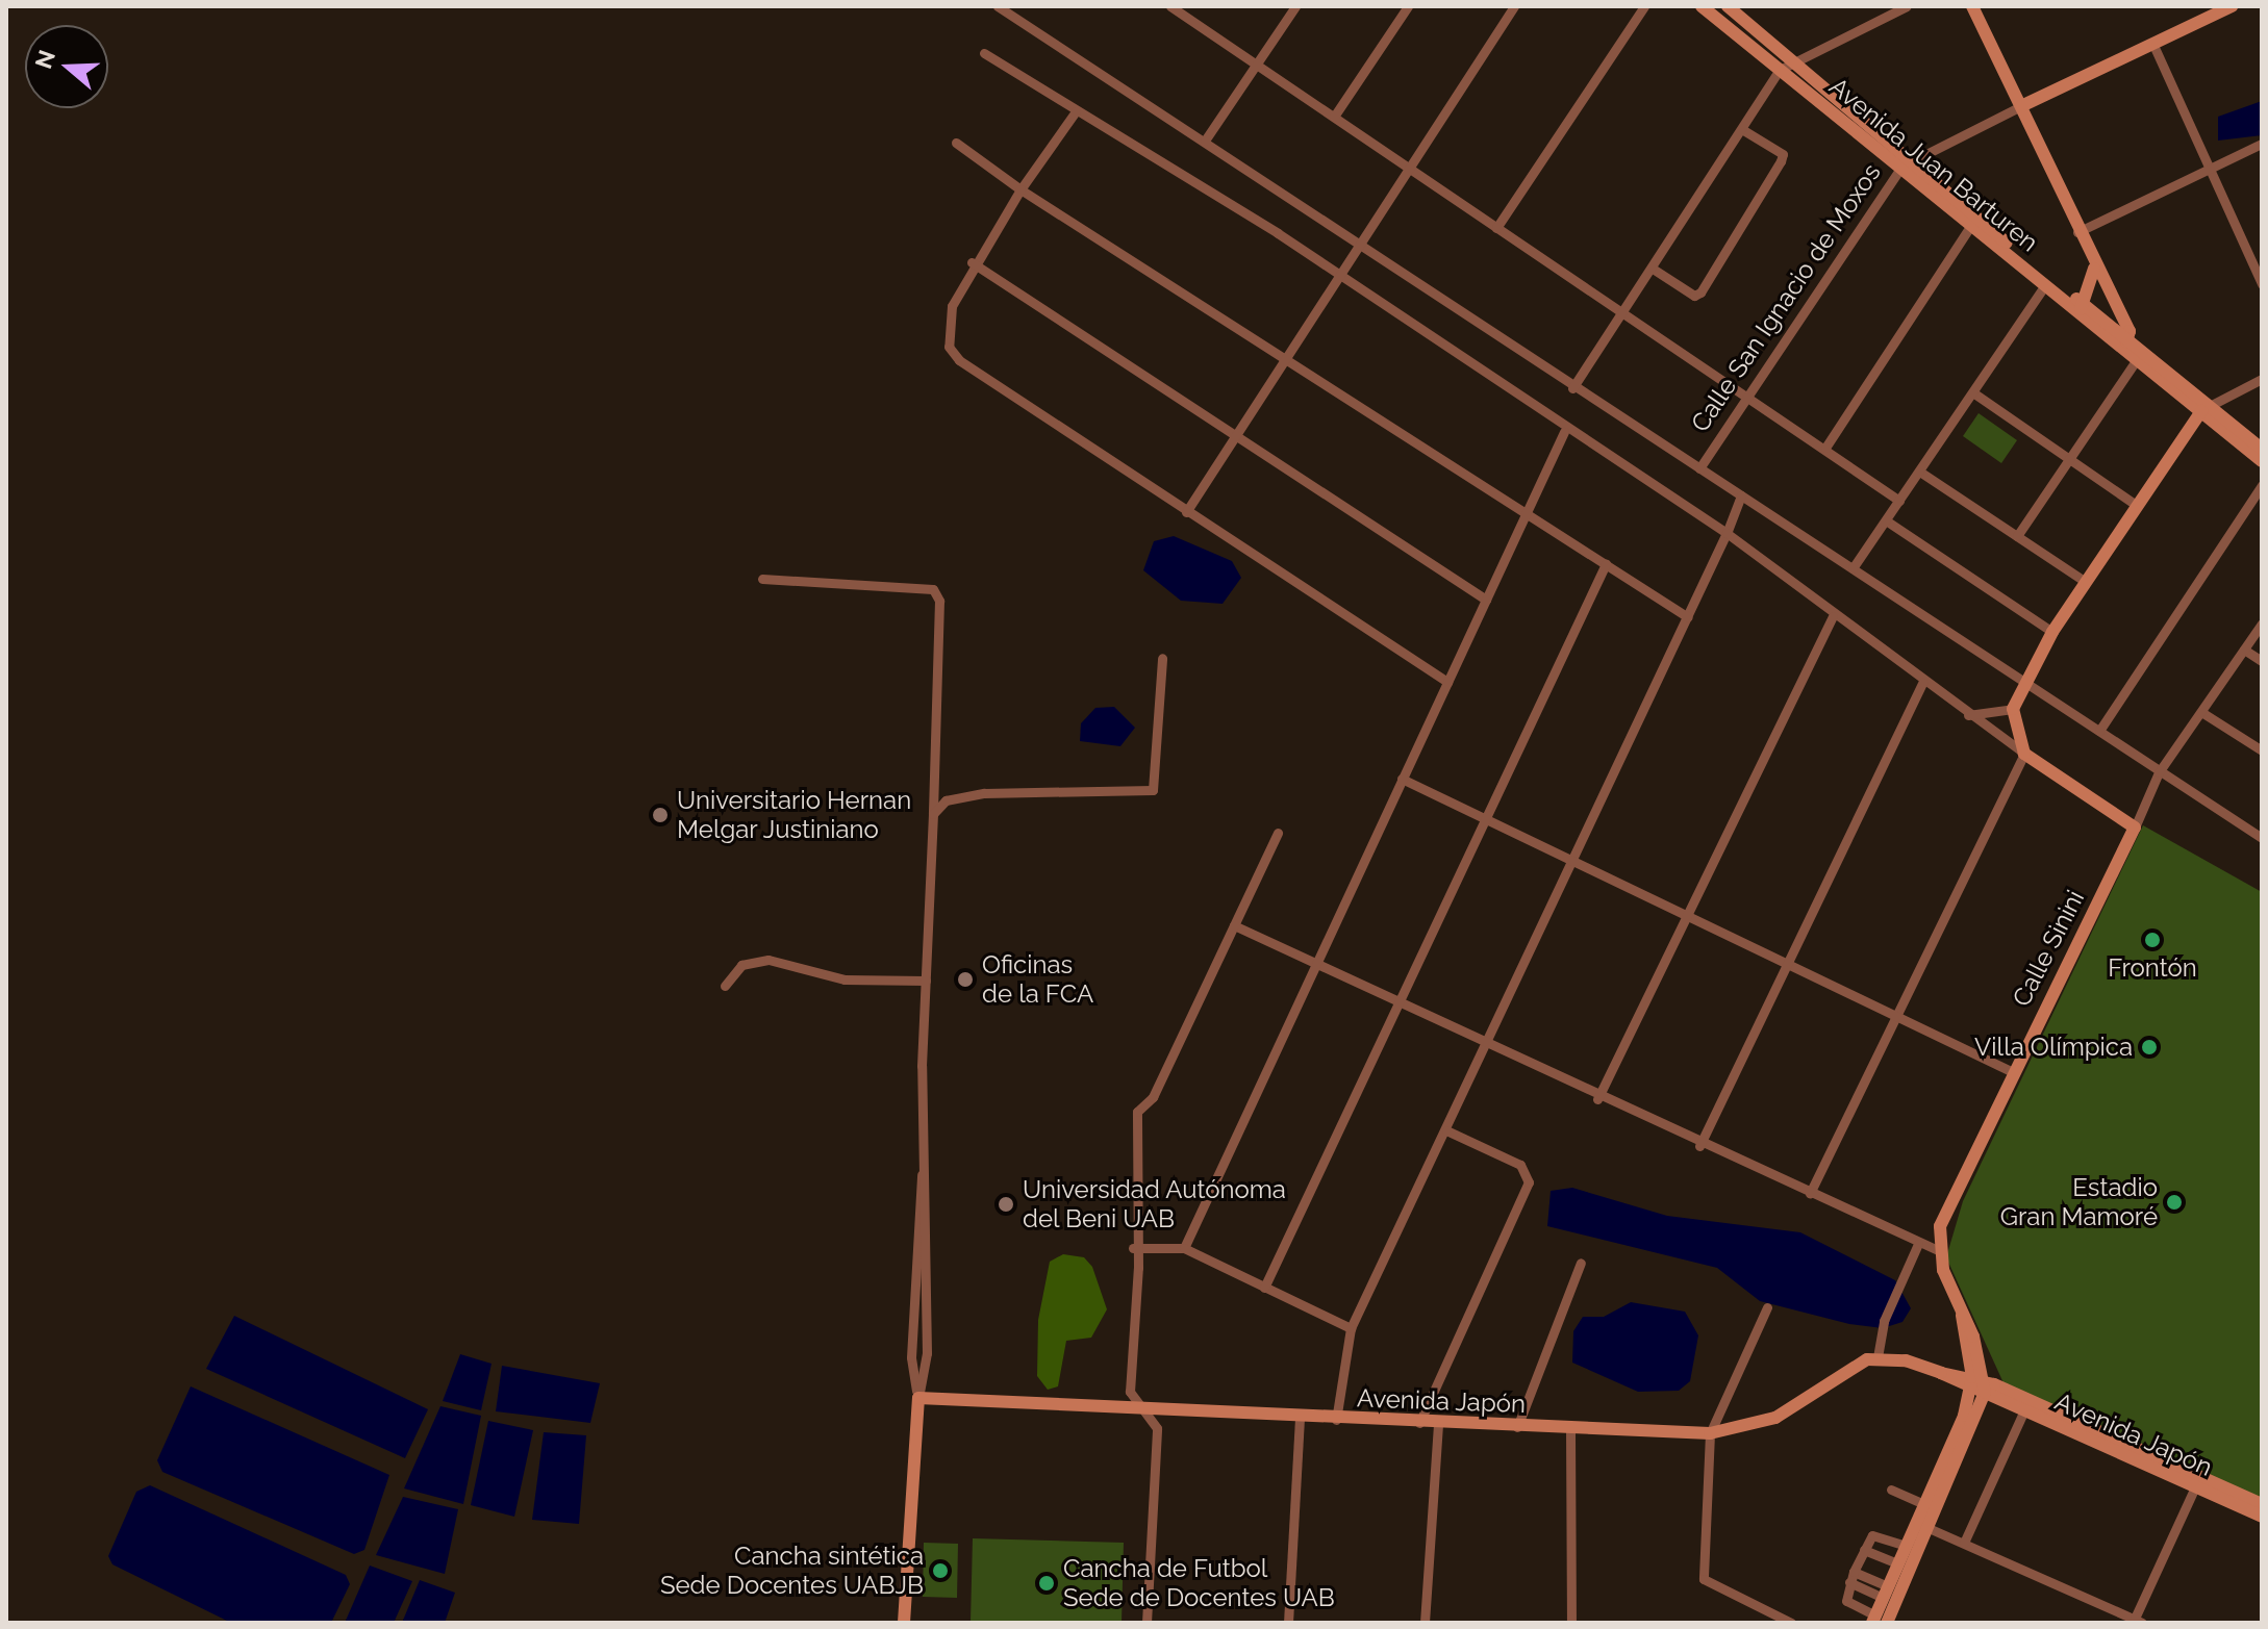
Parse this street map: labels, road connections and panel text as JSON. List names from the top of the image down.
{
  "streets": {
    "street": [
      "Avenida Juan Barturen",
      "Calle San Ignacio de Moxos",
      "Calle Sinini",
      "Avenida Japón"
    ]
  },
  "crossings": [
    ["Avenida Juan Barturen", "Calle San Ignacio de Moxos"]
  ],
  "places": [
    "Universitario Hernan Melgar Justiniano",
    "Frontón",
    "Oficinas de la FCA",
    "Villa Olímpica",
    "Estadio Gran Mamoré",
    "Universidad Autónoma del Beni UAB",
    "Cancha sintética Sede Docentes UABJB",
    "Cancha de Futbol Sede de Docentes UAB"
  ],
  "north": "left"
}
